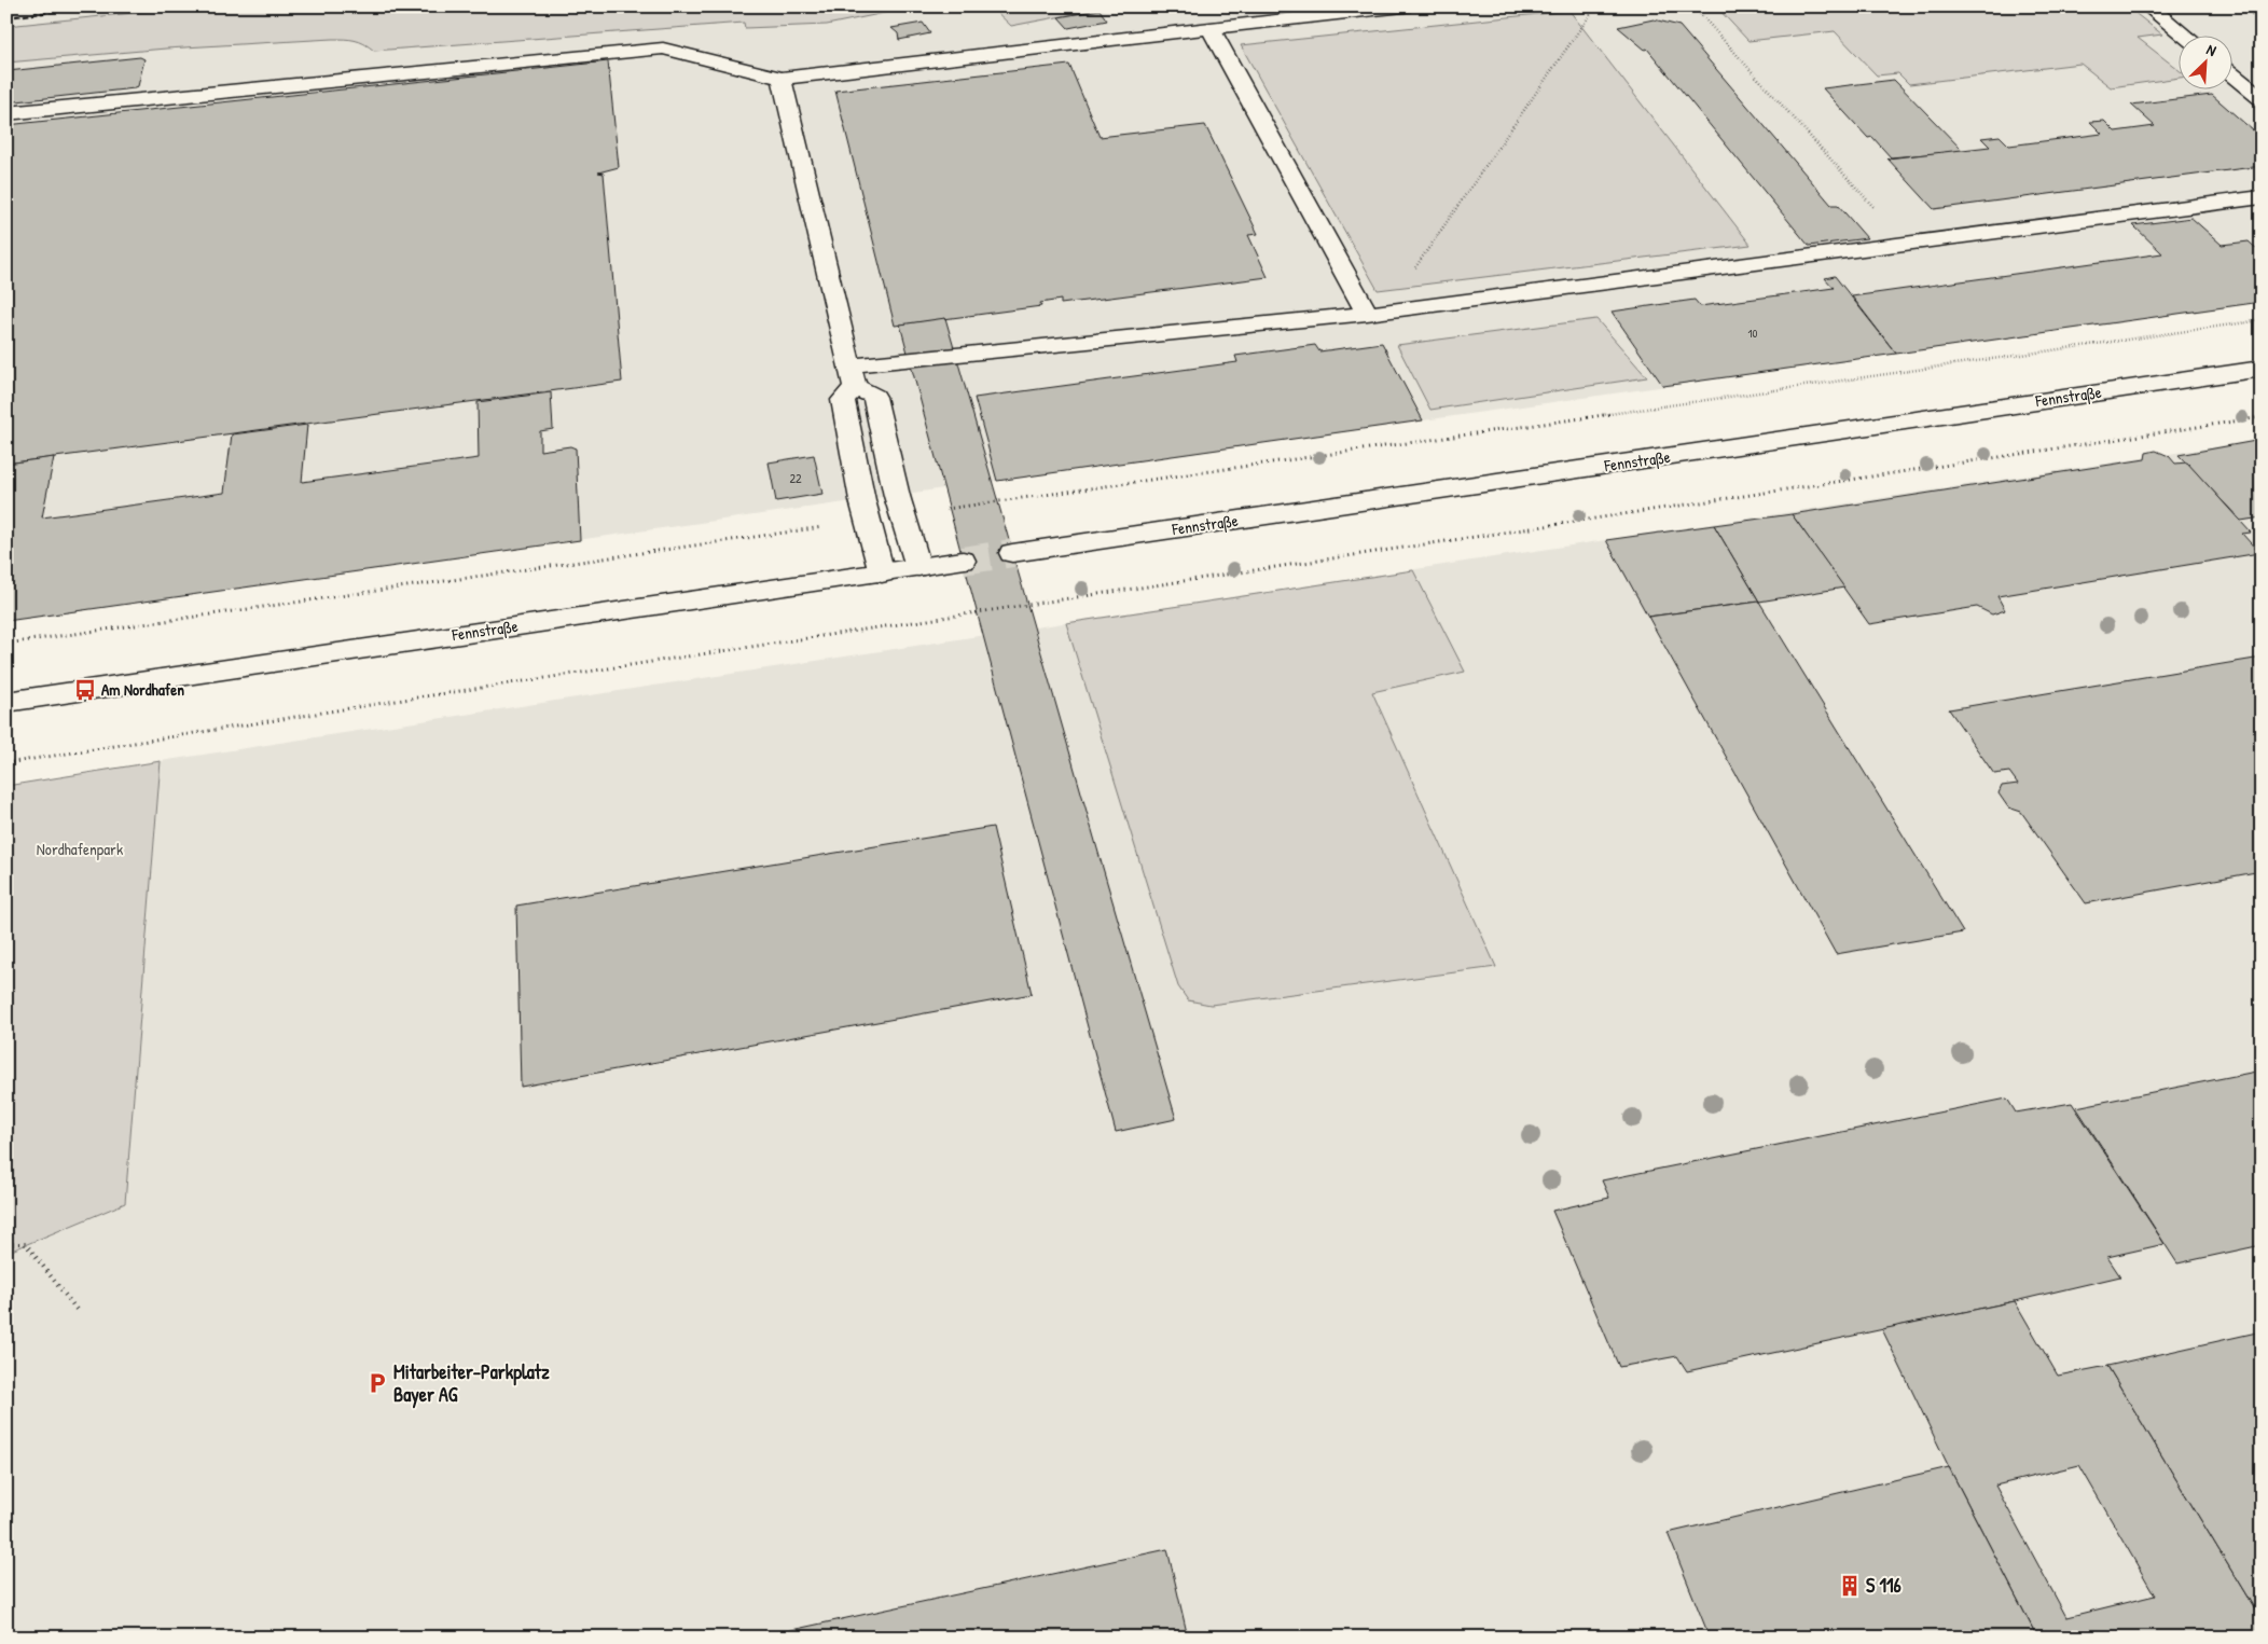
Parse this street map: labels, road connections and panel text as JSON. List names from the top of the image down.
{
  "streets": {
    "main road": ["Fennstraße"]
  },
  "parks": ["Nordhafenpark"],
  "places": {
    "bus stop": ["Am Nordhafen"],
    "parking": ["Mitarbeiter-Parkplatz Bayer AG"],
    "building": ["S 116"]
  },
  "house_numbers": ["10", "22"],
  "north": "top right"
}
